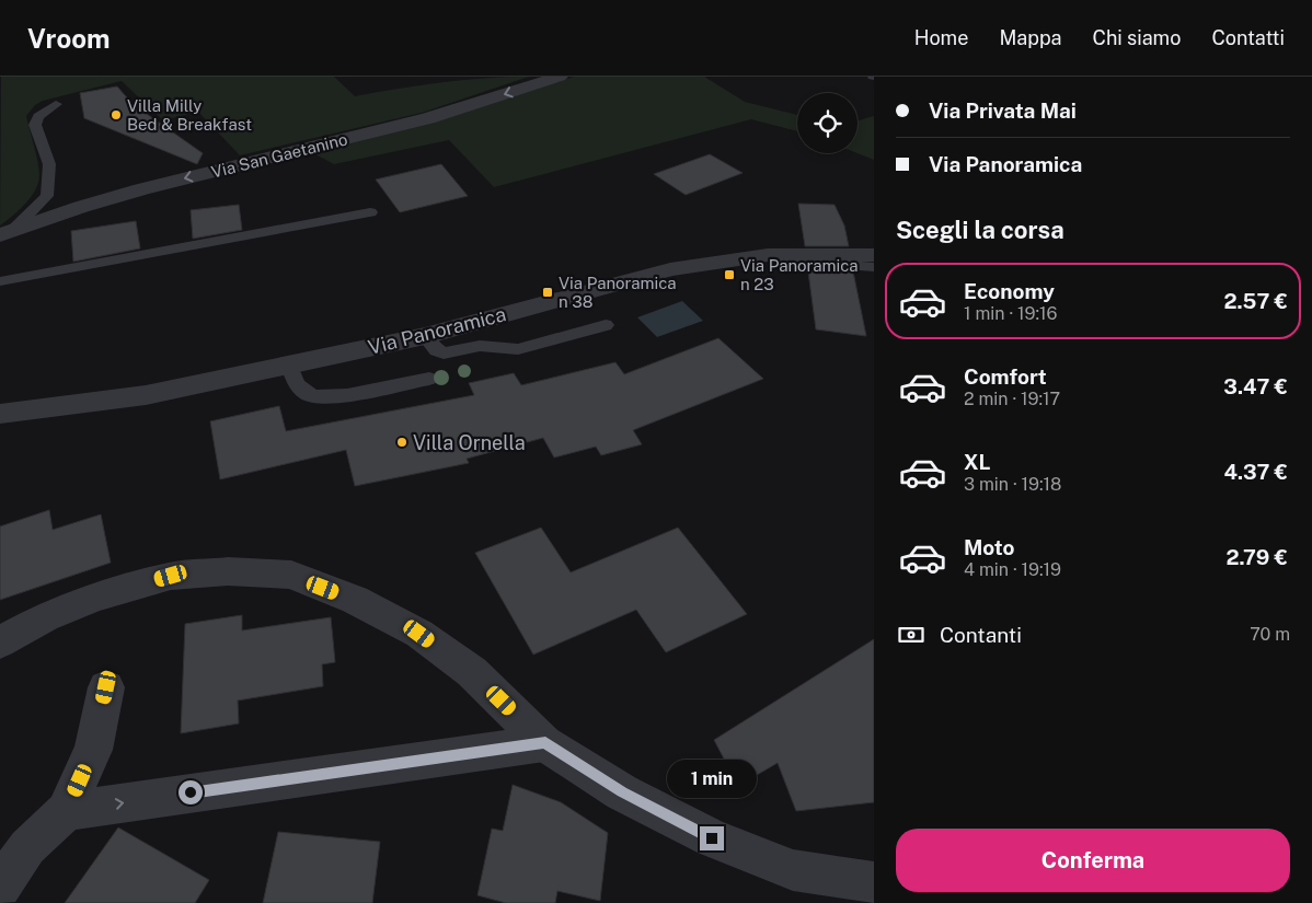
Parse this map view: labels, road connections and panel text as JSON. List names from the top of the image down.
{
  "streets": {
    "street": ["Via San Gaetanino", "Via Panoramica"]
  },
  "one_way": ["Via San Gaetanino"],
  "places": {
    "other": ["Villa Milly Bed & Breakfast", "Villa Ornella"],
    "transit": ["Via Panoramica n 23", "Via Panoramica n 38"]
  },
  "page": {
    "header": "Vroom",
    "nav": [
      "Home",
      "Mappa",
      "Chi siamo",
      "Contatti"
    ],
    "banner": ["Via Privata Mai", "Via Panoramica"],
    "heading": "Scegli la corsa",
    "list": [
      {
        "name": "Economy",
        "note": "1 min · 19:16",
        "value": "2.57 €"
      },
      {
        "name": "Comfort",
        "note": "2 min · 19:17",
        "value": "3.47 €"
      },
      {
        "name": "XL",
        "note": "3 min · 19:18",
        "value": "4.37 €"
      },
      {
        "name": "Moto",
        "note": "4 min · 19:19",
        "value": "2.79 €"
      }
    ],
    "pay": ["Contanti", "70 m"],
    "bubble": "1 min",
    "buttons": "Conferma"
  }
}
